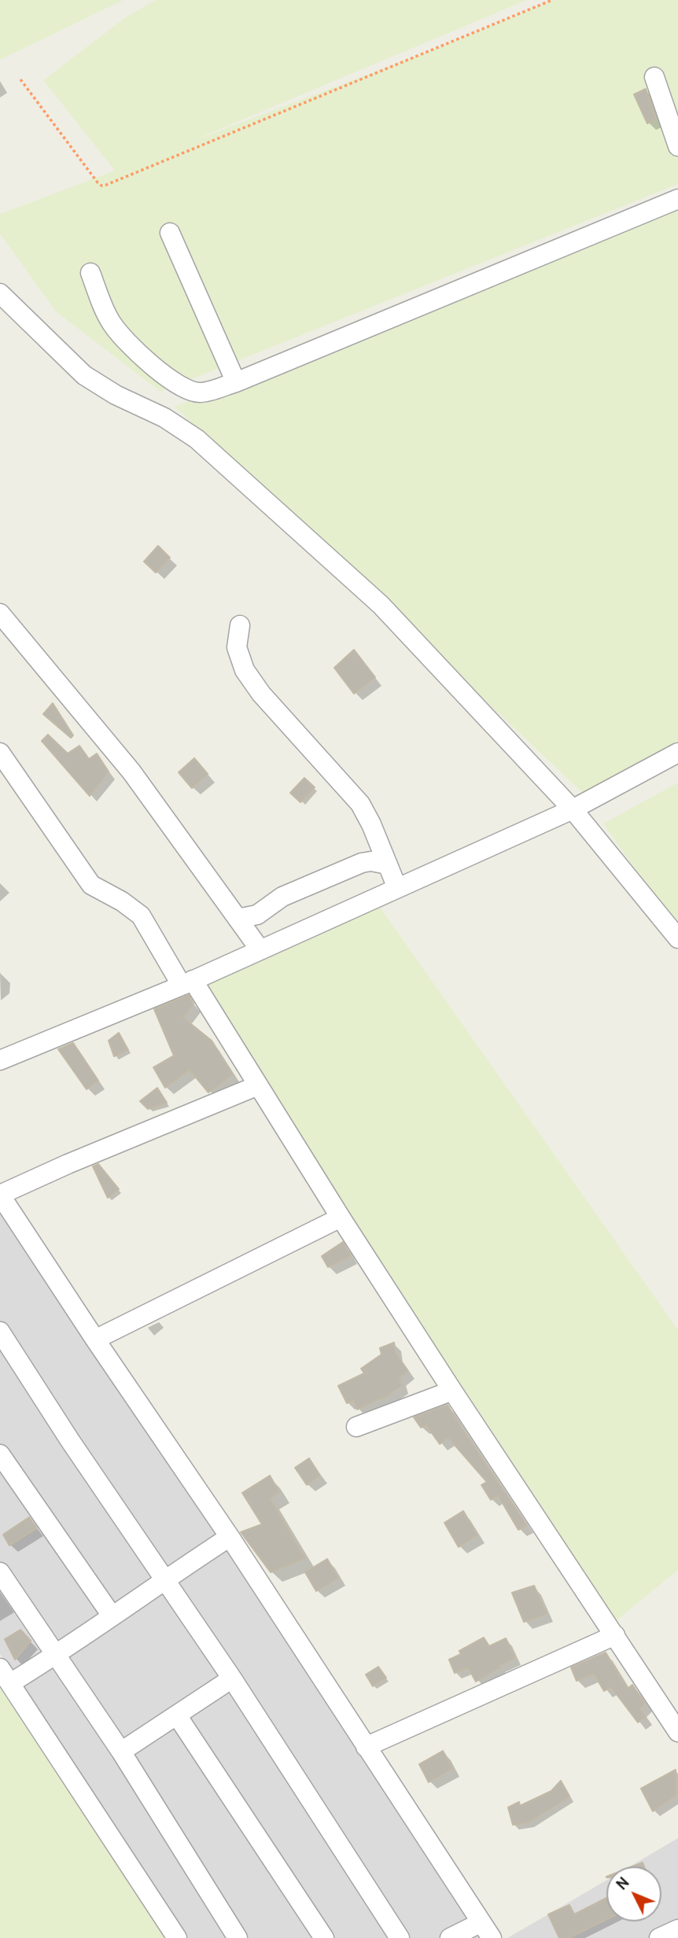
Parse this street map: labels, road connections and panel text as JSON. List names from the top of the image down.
{
  "north": "top left"
}
